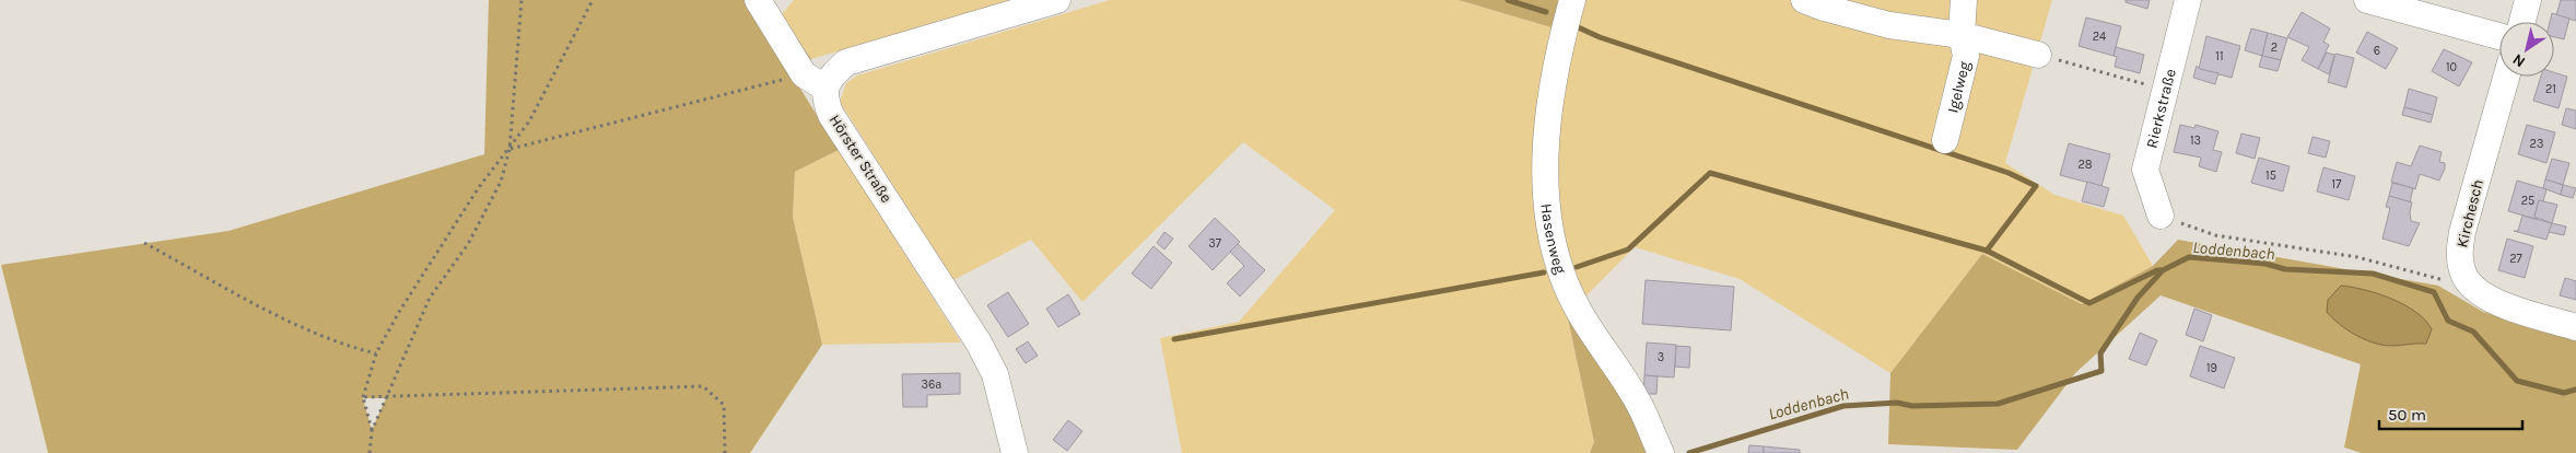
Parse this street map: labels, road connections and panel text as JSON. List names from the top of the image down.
{
  "streets": {
    "street": [
      "Igelweg",
      "Rierkstraße",
      "Hörster Straße",
      "Kirchesch",
      "Hasenweg"
    ]
  },
  "water": ["Loddenbach"],
  "house_numbers": [
    "24",
    "2",
    "6",
    "11",
    "10",
    "21",
    "13",
    "23",
    "28",
    "15",
    "17",
    "25",
    "37",
    "27",
    "3",
    "19",
    "36a"
  ],
  "scale_bar": "50 m",
  "north": "bottom left"
}
